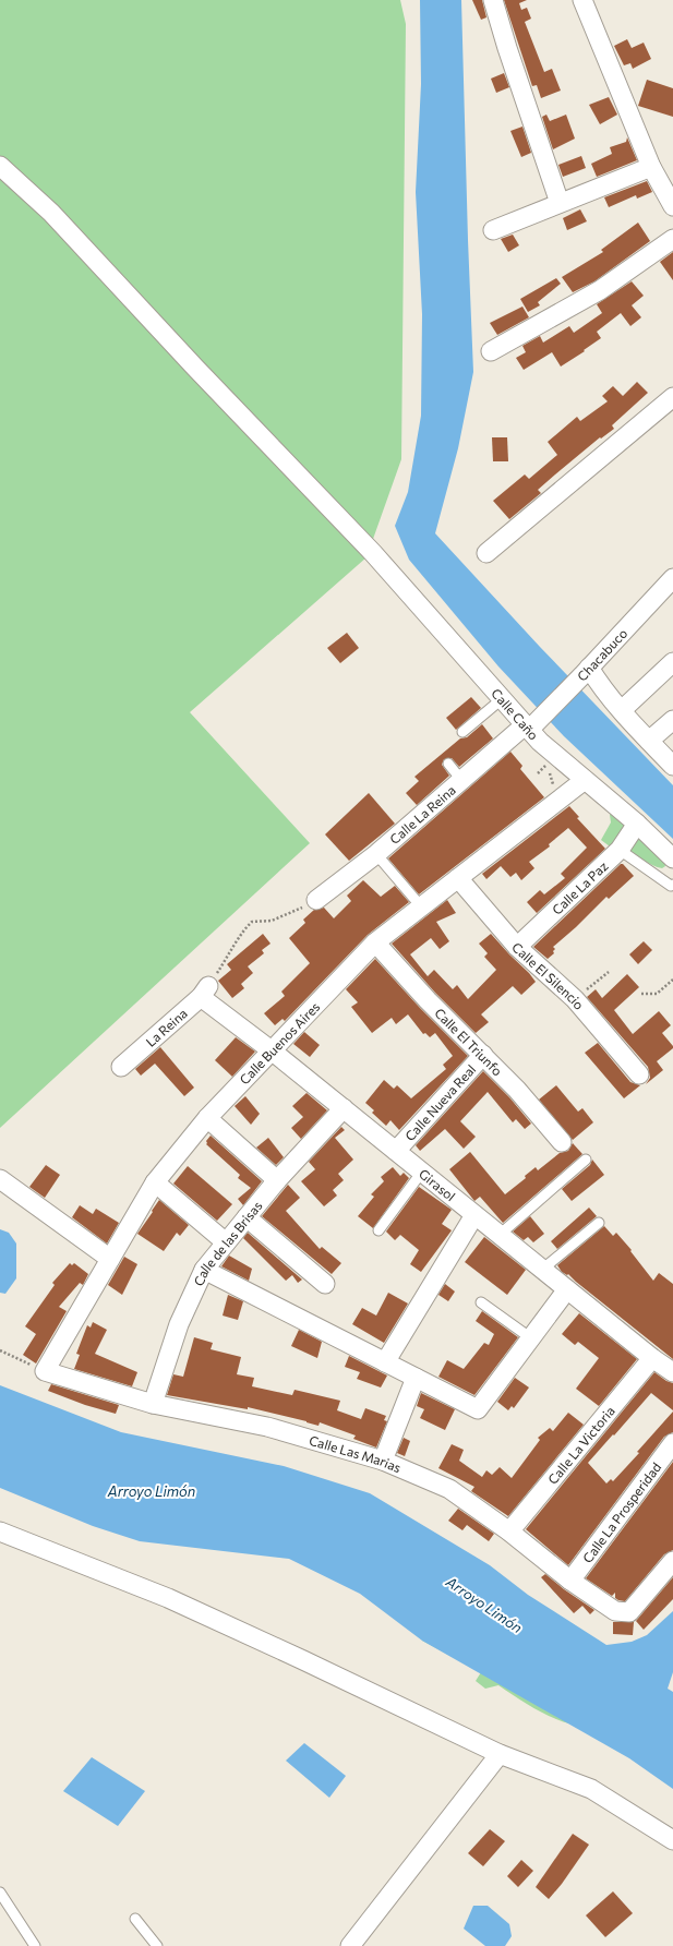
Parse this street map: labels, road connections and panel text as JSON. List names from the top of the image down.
{
  "streets": {
    "street": [
      "Chacabuco",
      "Calle Caño",
      "Calle La Reina",
      "Calle La Paz",
      "Calle El Silencio",
      "La Reina",
      "Calle El Triunfo",
      "Calle Buenos Aires",
      "Calle Nueva Real",
      "Girasol",
      "Calle de las Brisas",
      "Calle La Victoria",
      "Calle Las Marias",
      "Calle La Prosperidad"
    ]
  },
  "crossings": [
    ["Chacabuco", "Calle Caño"],
    ["Chacabuco", "Calle La Reina"],
    ["Calle Caño", "Calle La Reina"],
    ["Calle Caño", "Calle La Paz"],
    ["Calle Caño", "Calle Buenos Aires"],
    ["Calle La Paz", "Calle El Silencio"],
    ["Calle El Silencio", "Calle Buenos Aires"],
    ["La Reina", "Girasol"],
    ["Calle El Triunfo", "Calle Buenos Aires"],
    ["Calle El Triunfo", "Calle Nueva Real"],
    ["Calle Buenos Aires", "Girasol"],
    ["Calle Buenos Aires", "Calle Las Marias"],
    ["Calle Nueva Real", "Girasol"],
    ["Girasol", "Calle de las Brisas"],
    ["Girasol", "Calle La Victoria"],
    ["Calle de las Brisas", "Calle Las Marias"],
    ["Calle La Victoria", "Calle Las Marias"],
    ["Calle Las Marias", "Calle La Prosperidad"]
  ],
  "water": ["Arroyo Limón"]
}
